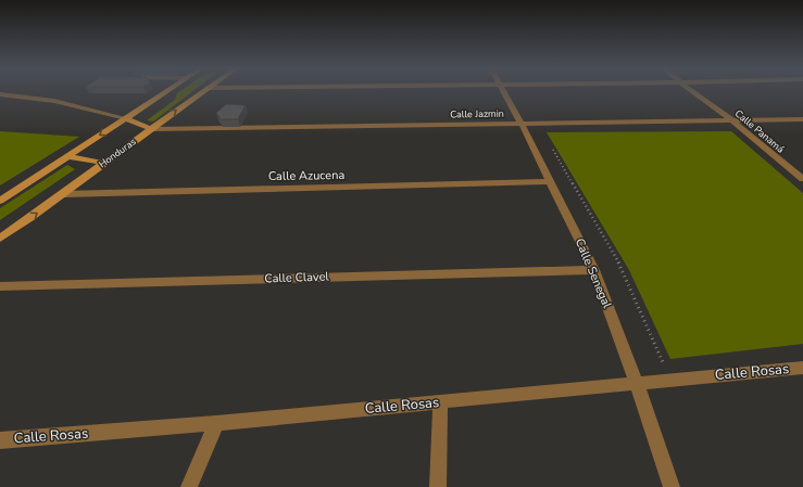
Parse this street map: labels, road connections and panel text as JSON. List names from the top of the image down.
{
  "streets": {
    "street": [
      "Calle Jazmin",
      "Calle Panamá",
      "Honduras",
      "Calle Azucena",
      "Calle Senegal",
      "Calle Clavel",
      "Calle Rosas"
    ]
  },
  "crossings": [
    ["Calle Jazmin", "Calle Panamá"],
    ["Calle Jazmin", "Honduras"],
    ["Calle Jazmin", "Calle Senegal"],
    ["Honduras", "Calle Azucena"],
    ["Calle Azucena", "Calle Senegal"],
    ["Calle Senegal", "Calle Clavel"],
    ["Calle Senegal", "Calle Rosas"]
  ]
}
